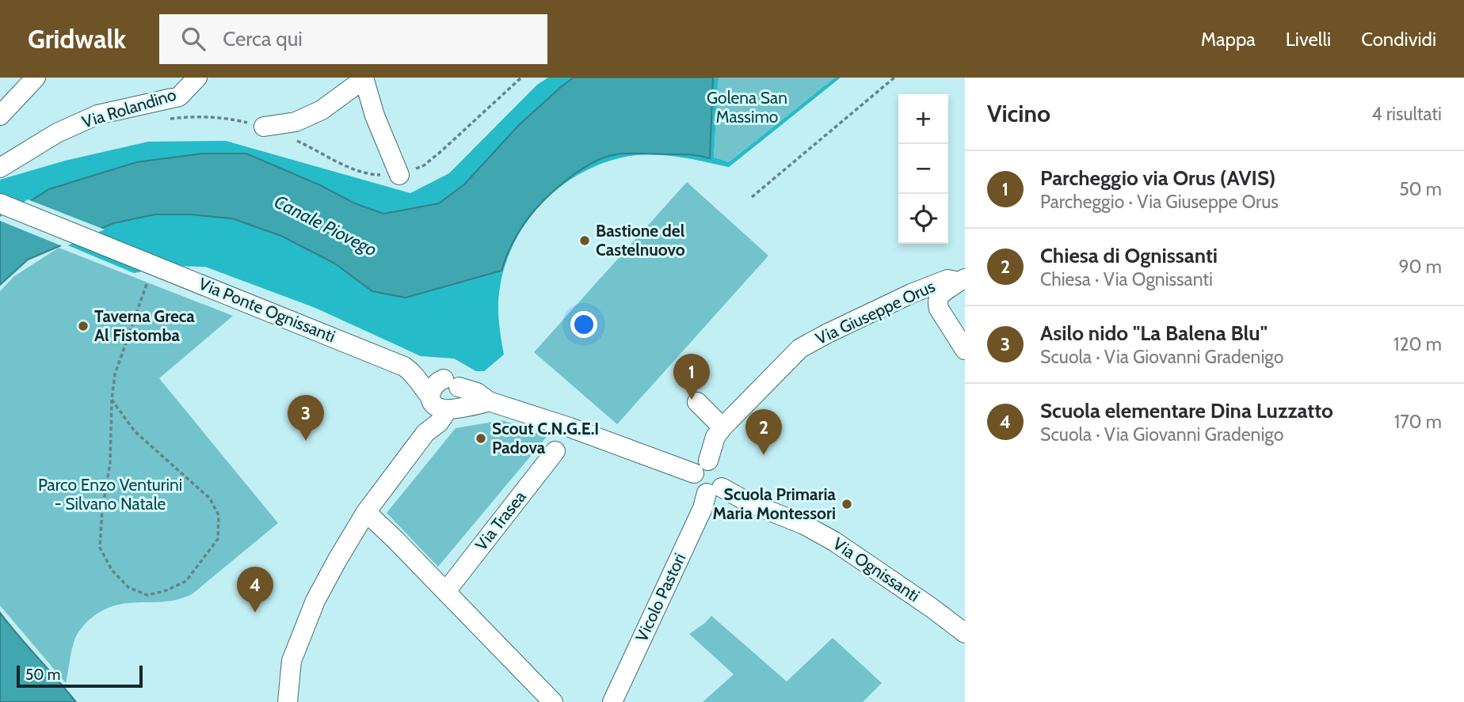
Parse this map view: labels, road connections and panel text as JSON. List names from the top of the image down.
{
  "streets": {
    "street": [
      "Via Rolandino",
      "Via Ponte Ognissanti",
      "Via Giuseppe Orus",
      "Via Trasea",
      "Via Ognissanti",
      "Vicolo Pastori"
    ]
  },
  "crossings": [
    ["Via Giuseppe Orus", "Via Ognissanti"],
    ["Via Giuseppe Orus", "Vicolo Pastori"],
    ["Via Ognissanti", "Vicolo Pastori"]
  ],
  "water": ["Canale Piovego"],
  "parks": ["Golena San Massimo", "Parco Enzo Venturini - Silvano Natale"],
  "places": [
    "Bastione del Castelnuovo",
    "Taverna Greca Al Fistomba",
    "Scout C.N.G.E.I Padova",
    "Scuola Primaria Maria Montessori"
  ],
  "scale_bar": "50 m",
  "page": {
    "header": "Gridwalk",
    "search": "Cerca qui",
    "nav": ["Mappa", "Livelli", "Condividi"],
    "heading": ["Vicino", "4 risultati"],
    "map_buttons": ["+", "−"],
    "list": [
      {
        "mark": "1",
        "name": "Parcheggio via Orus (AVIS)",
        "note": "Parcheggio · Via Giuseppe Orus",
        "value": "50 m"
      },
      {
        "mark": "2",
        "name": "Chiesa di Ognissanti",
        "note": "Chiesa · Via Ognissanti",
        "value": "90 m"
      },
      {
        "mark": "3",
        "name": "Asilo nido \"La Balena Blu\"",
        "note": "Scuola · Via Giovanni Gradenigo",
        "value": "120 m"
      },
      {
        "mark": "4",
        "name": "Scuola elementare Dina Luzzatto",
        "note": "Scuola · Via Giovanni Gradenigo",
        "value": "170 m"
      }
    ],
    "pins": [
      "1",
      "3",
      "2",
      "4"
    ],
    "scale": "50 m"
  }
}
